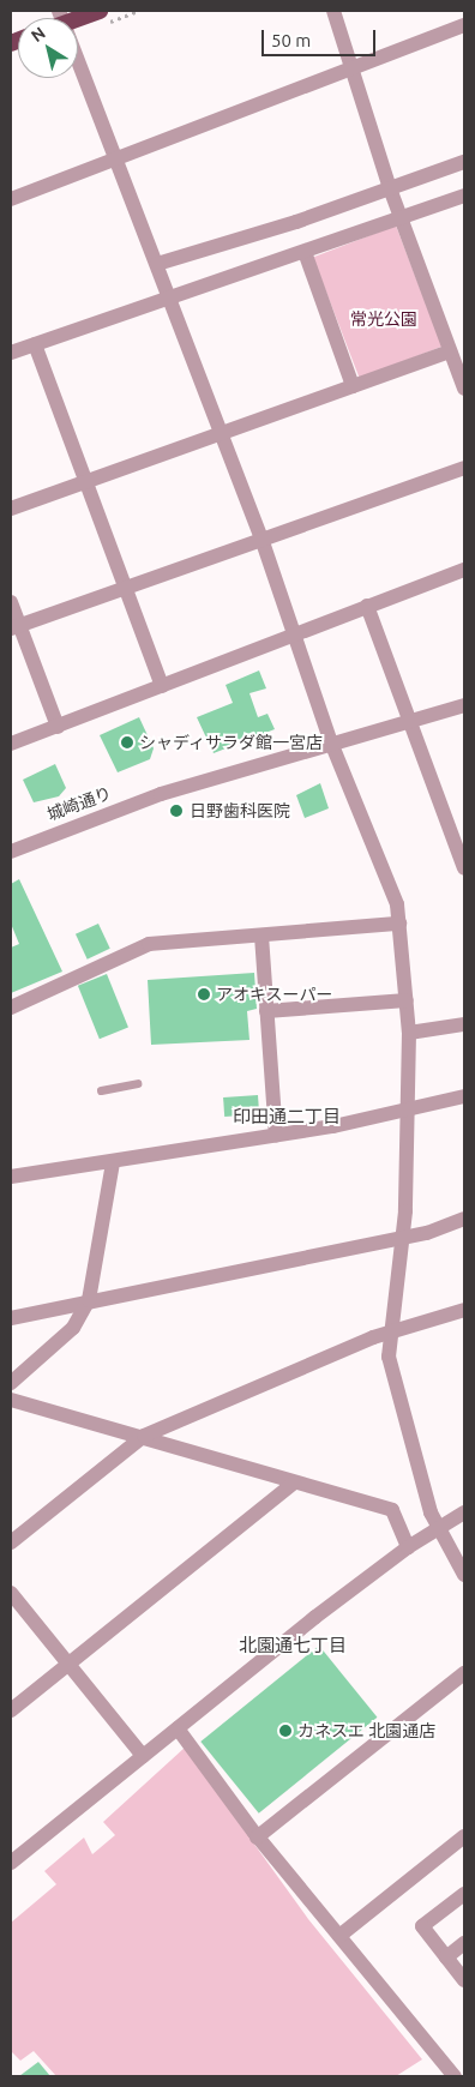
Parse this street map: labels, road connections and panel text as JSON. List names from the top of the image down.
{
  "streets": {
    "street": ["城崎通り"]
  },
  "districts": ["印田通二丁目", "北園通七丁目"],
  "parks": ["常光公園"],
  "places": [
    "シャディサラダ館一宮店",
    "日野歯科医院",
    "アオキスーパー",
    "カネスエ 北園通店"
  ],
  "scale_bar": "50 m",
  "north": "top left"
}
